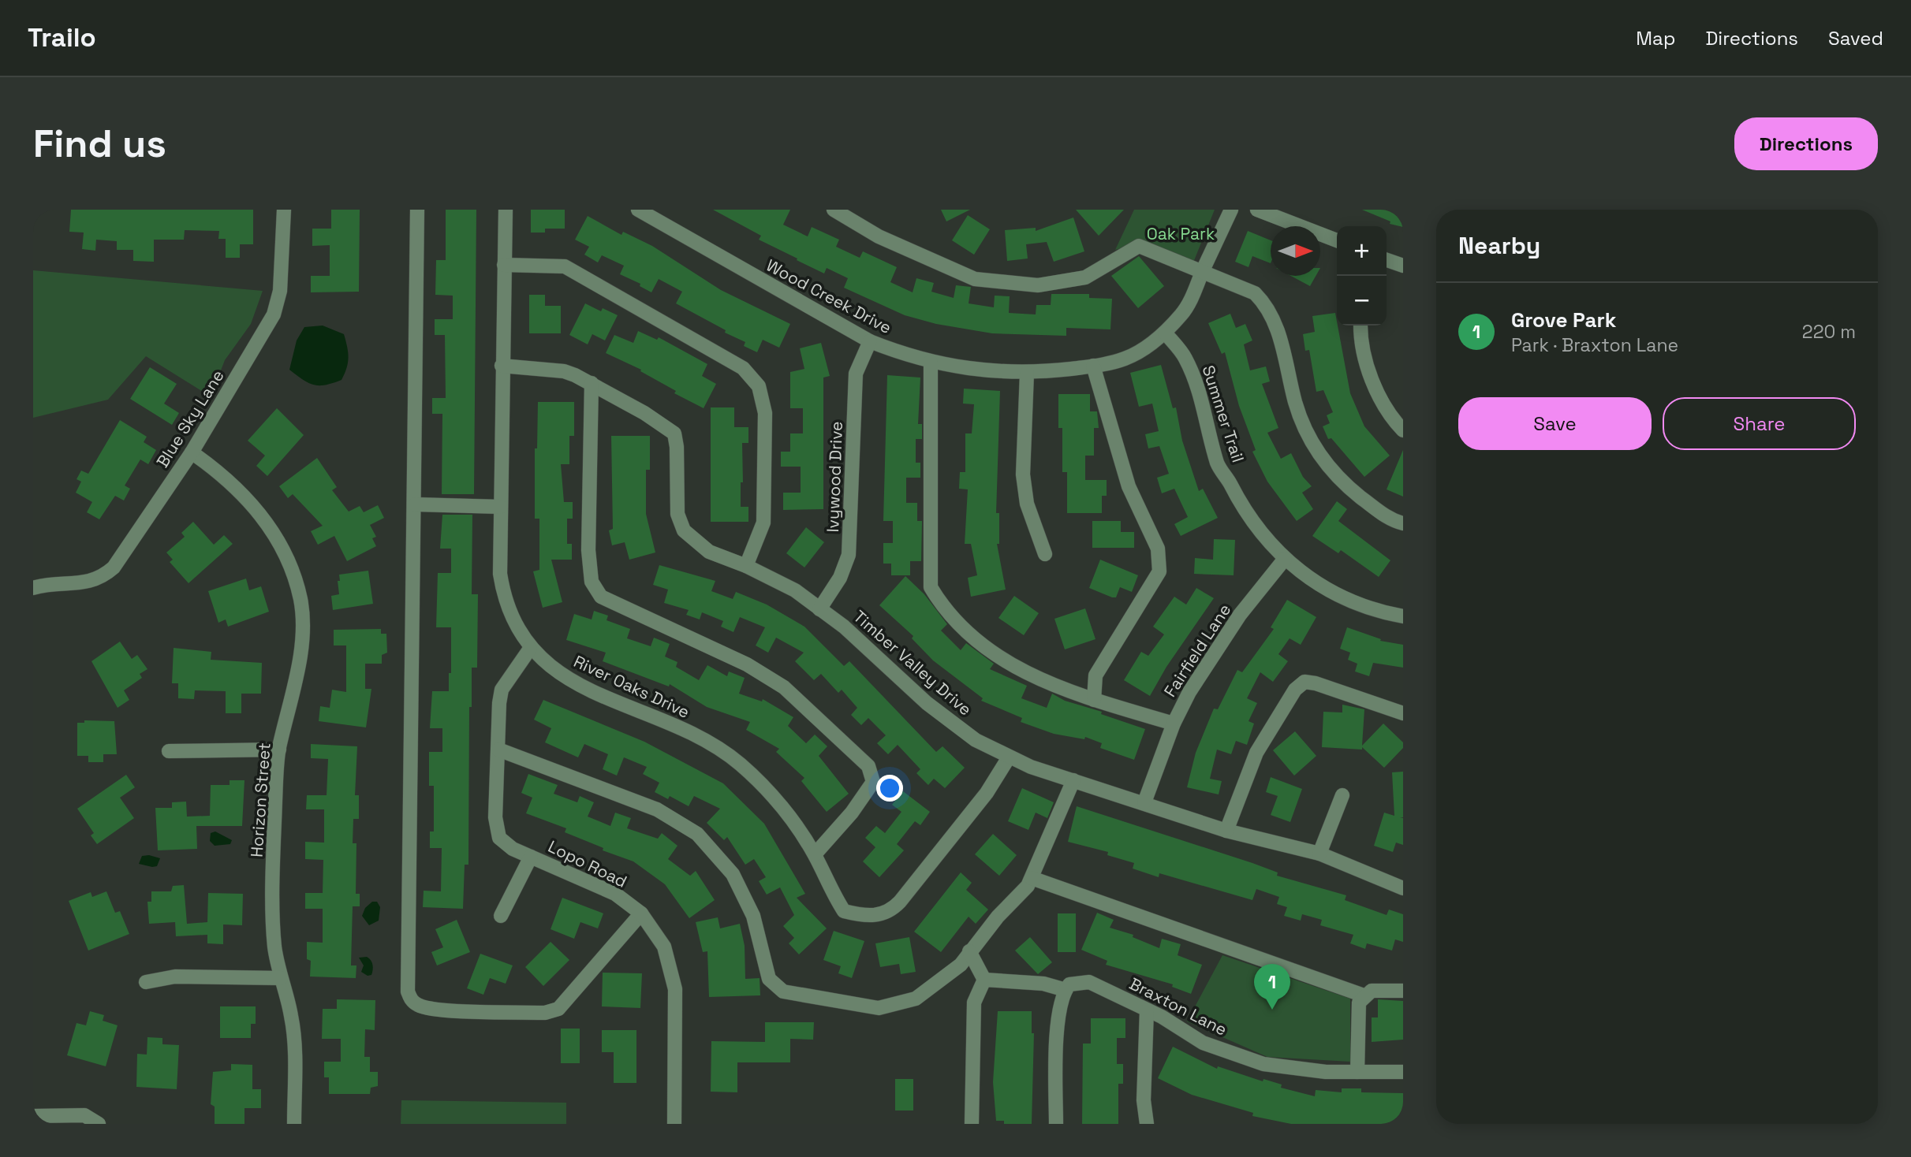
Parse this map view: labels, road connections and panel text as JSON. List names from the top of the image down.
{
  "streets": {
    "street": [
      "Wood Creek Drive",
      "Summer Trail",
      "Blue Sky Lane",
      "Ivywood Drive",
      "Fairfield Lane",
      "Timber Valley Drive",
      "River Oaks Drive",
      "Horizon Street",
      "Lopo Road",
      "Braxton Lane"
    ]
  },
  "crossings": [
    ["Wood Creek Drive", "Summer Trail"],
    ["Wood Creek Drive", "Ivywood Drive"],
    ["Summer Trail", "Fairfield Lane"],
    ["Blue Sky Lane", "Horizon Street"],
    ["Ivywood Drive", "Timber Valley Drive"],
    ["Fairfield Lane", "Timber Valley Drive"],
    ["Timber Valley Drive", "River Oaks Drive"],
    ["River Oaks Drive", "Lopo Road"]
  ],
  "parks": ["Oak Park"],
  "north": "right",
  "page": {
    "header": "Trailo",
    "nav": ["Map", "Directions", "Saved"],
    "buttons": [
      "Directions",
      ["Save", "Share"]
    ],
    "title": "Find us",
    "heading": "Nearby",
    "map_buttons": ["+", "−"],
    "list": [
      {
        "mark": "1",
        "name": "Grove Park",
        "note": "Park · Braxton Lane",
        "value": "220 m"
      }
    ],
    "pins": "1"
  }
}
